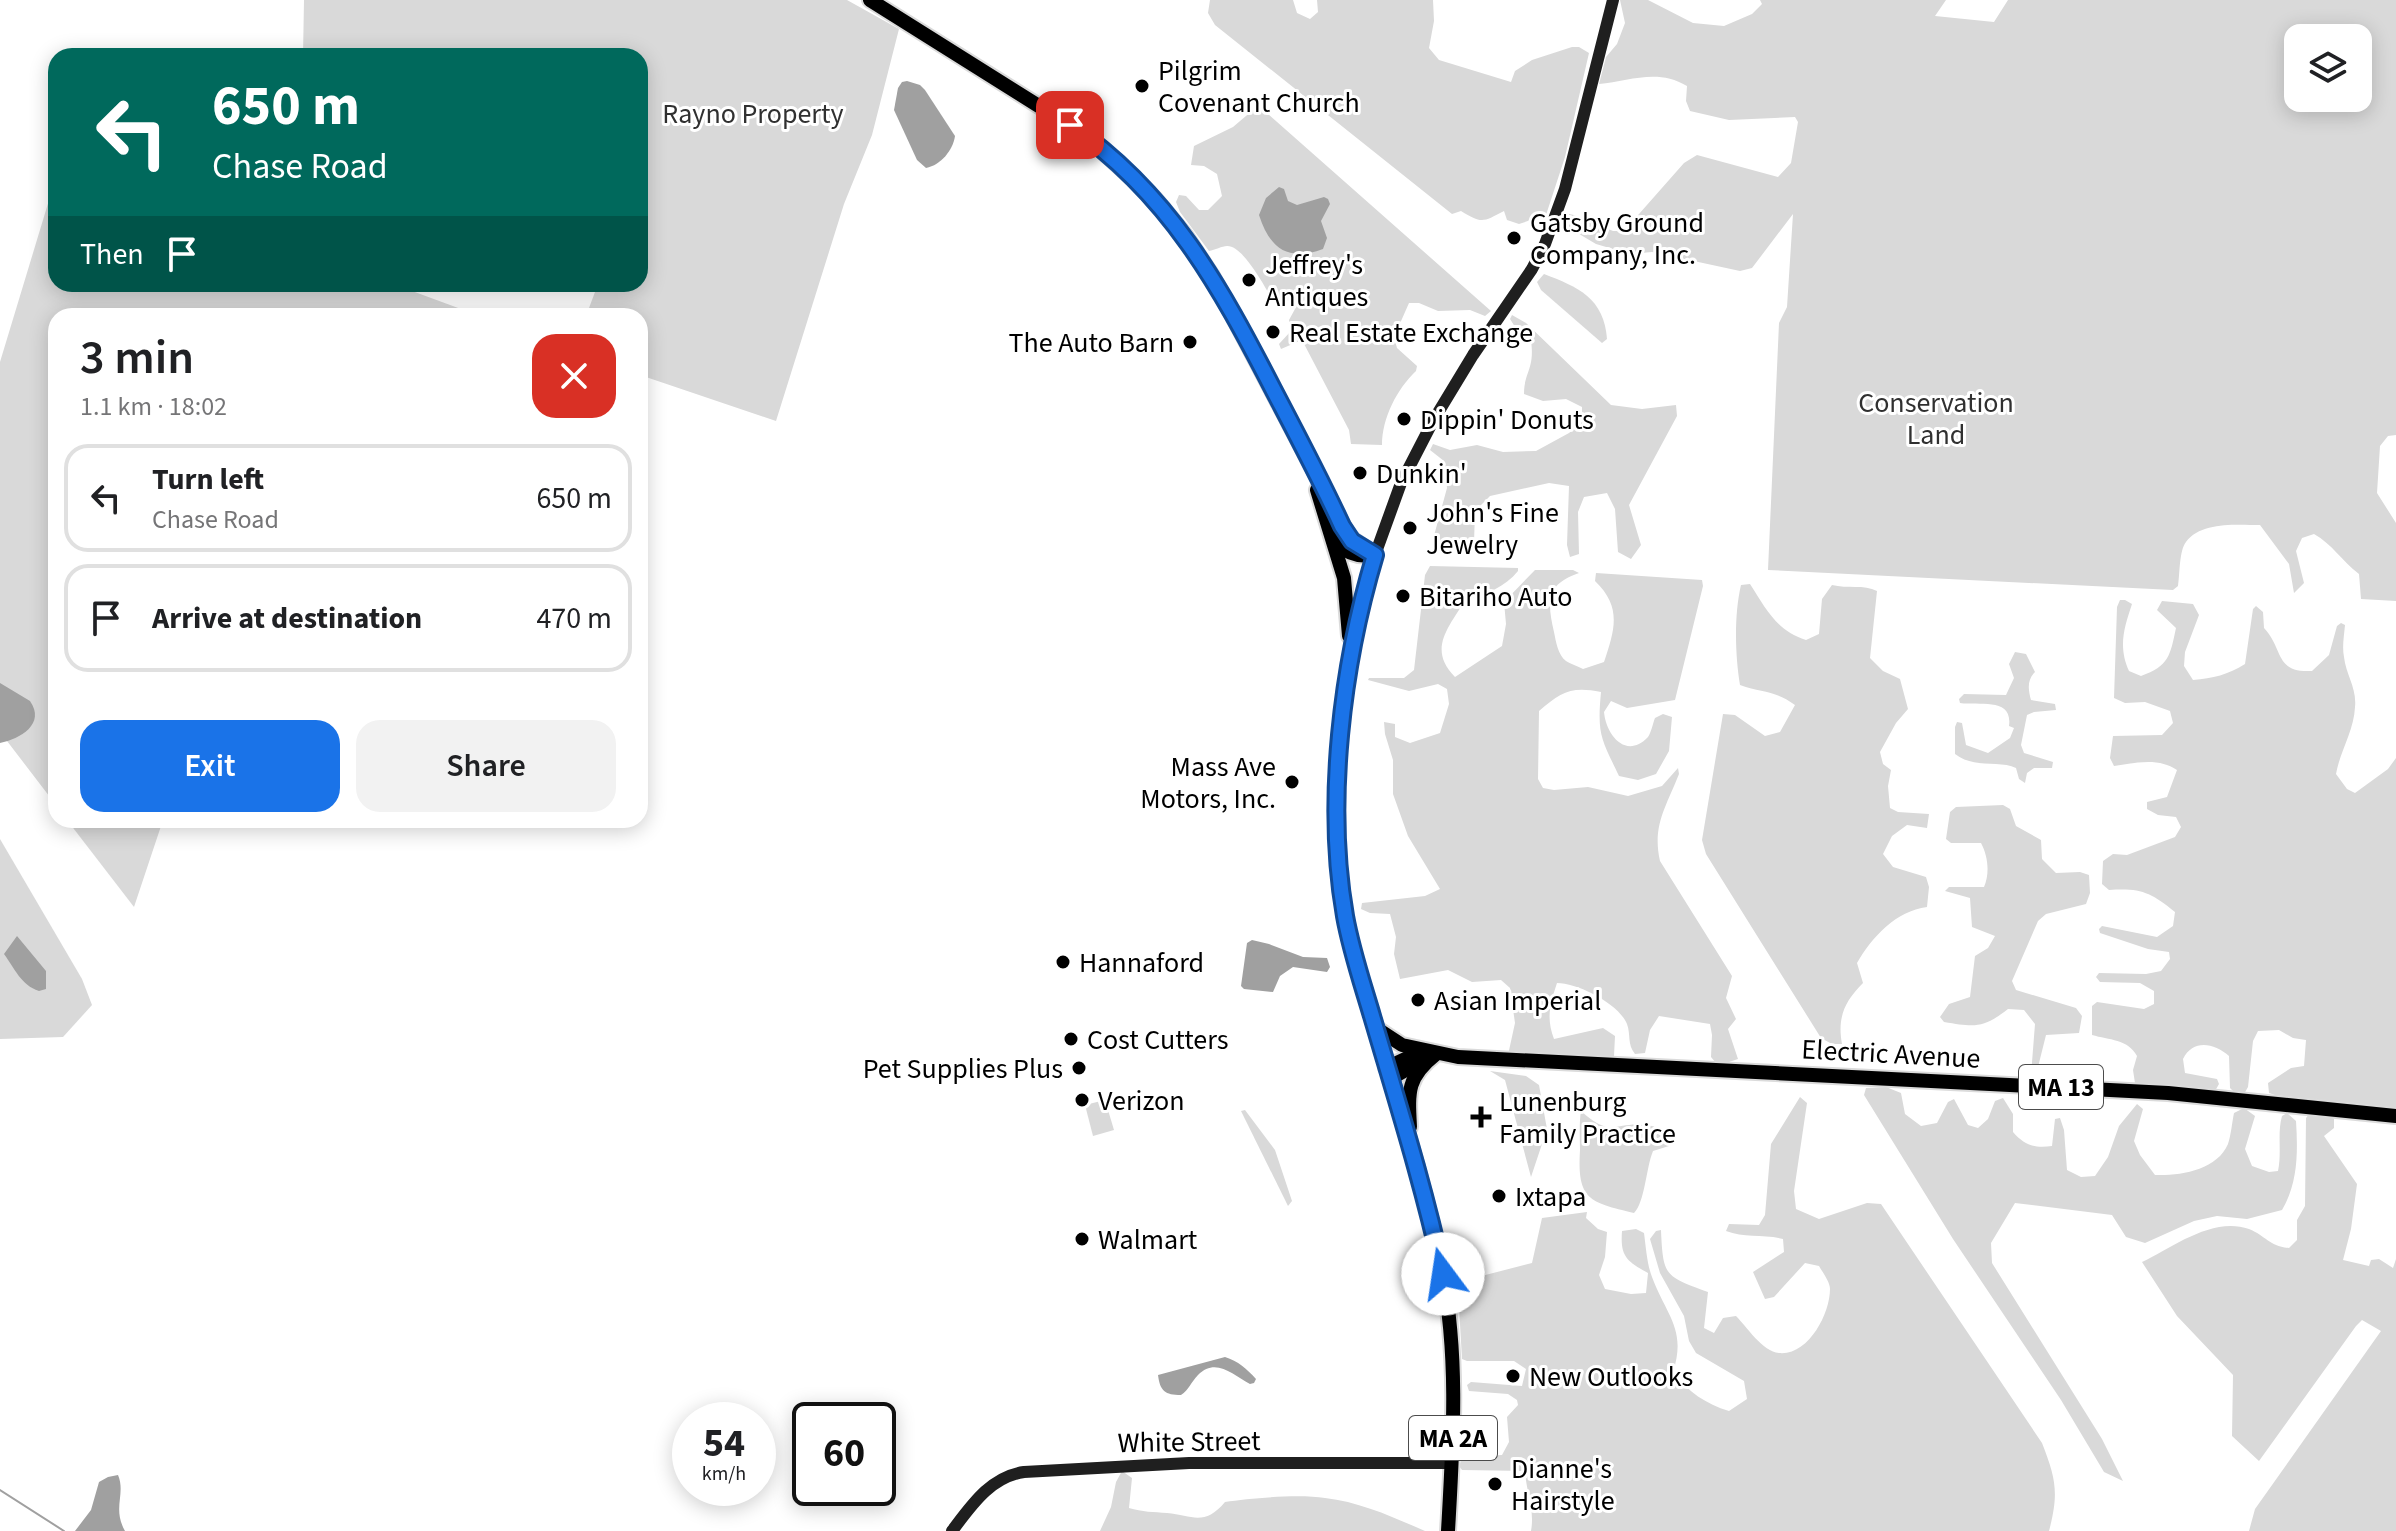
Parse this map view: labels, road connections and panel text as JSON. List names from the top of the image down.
{
  "streets": {
    "main road": [
      "Electric Avenue",
      "MA 13",
      "MA 2A",
      "White Street"
    ]
  },
  "crossings": [
    ["Electric Avenue", "MA 13"],
    ["MA 13", "MA 2A"],
    ["MA 2A", "White Street"]
  ],
  "parks": ["Rayno Property", "Conservation Land"],
  "places": {
    "other": [
      "Pilgrim Covenant Church",
      "Gatsby Ground Company, Inc.",
      "Jeffrey's Antiques",
      "Real Estate Exchange",
      "The Auto Barn",
      "Dippin' Donuts",
      "Dunkin'",
      "John's Fine Jewelry",
      "Bitariho Auto",
      "Mass Ave Motors, Inc.",
      "Hannaford",
      "Asian Imperial",
      "Cost Cutters",
      "Pet Supplies Plus",
      "Verizon",
      "Ixtapa",
      "Walmart",
      "New Outlooks",
      "Dianne's Hairstyle"
    ],
    "health": ["Lunenburg Family Practice"]
  },
  "page": {
    "turn": ["650 m", "Chase Road"],
    "then": "Then",
    "heading": ["3 min", "1.1 km · 18:02"],
    "list": [
      {
        "name": "Turn left",
        "note": "Chase Road",
        "value": "650 m"
      },
      {
        "name": "Arrive at destination",
        "value": "470 m"
      }
    ],
    "buttons": ["Exit", "Share"],
    "speed": "54 km/h",
    "limit": "60"
  }
}
